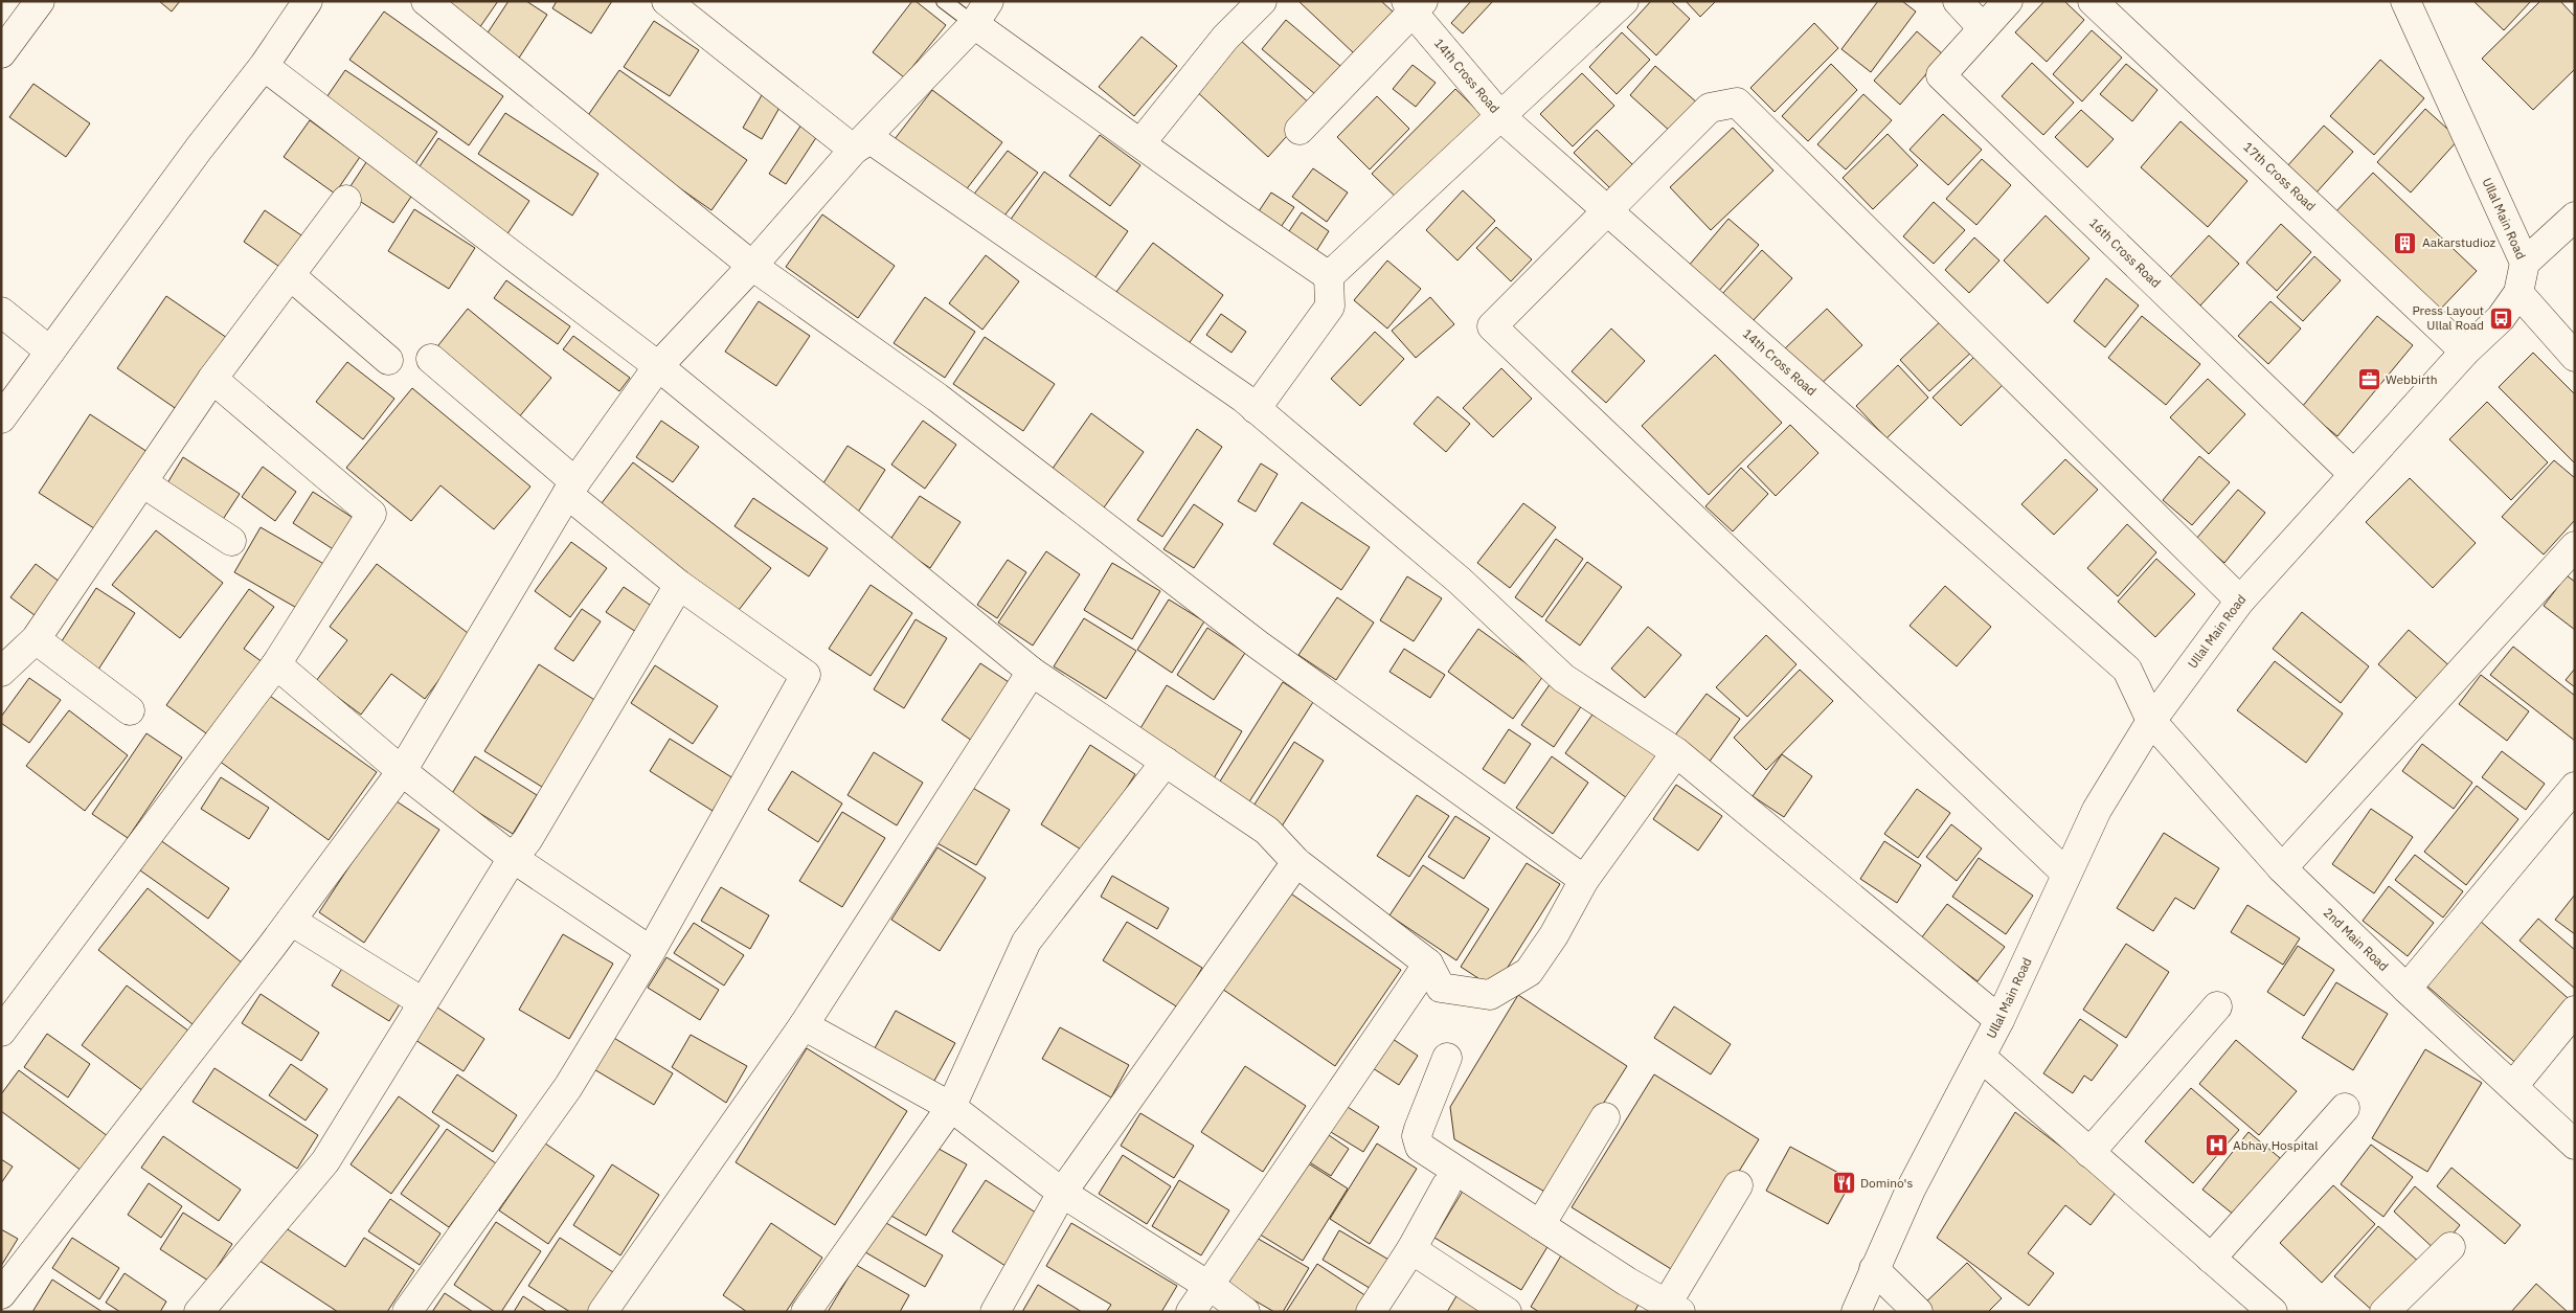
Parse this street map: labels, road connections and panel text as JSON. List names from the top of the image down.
{
  "streets": {
    "street": [
      "14th Cross Road",
      "17th Cross Road",
      "Ullal Main Road",
      "16th Cross Road",
      "2nd Main Road"
    ]
  },
  "crossings": [
    ["14th Cross Road", "Ullal Main Road"],
    ["14th Cross Road", "2nd Main Road"],
    ["17th Cross Road", "Ullal Main Road"],
    ["Ullal Main Road", "16th Cross Road"],
    ["Ullal Main Road", "2nd Main Road"]
  ],
  "places": {
    "building": ["Aakarstudioz"],
    "bus stop": ["Press Layout Ullal Road"],
    "office": ["Webbirth"],
    "hospital": ["Abhay Hospital"],
    "restaurant": ["Domino's"]
  }
}
